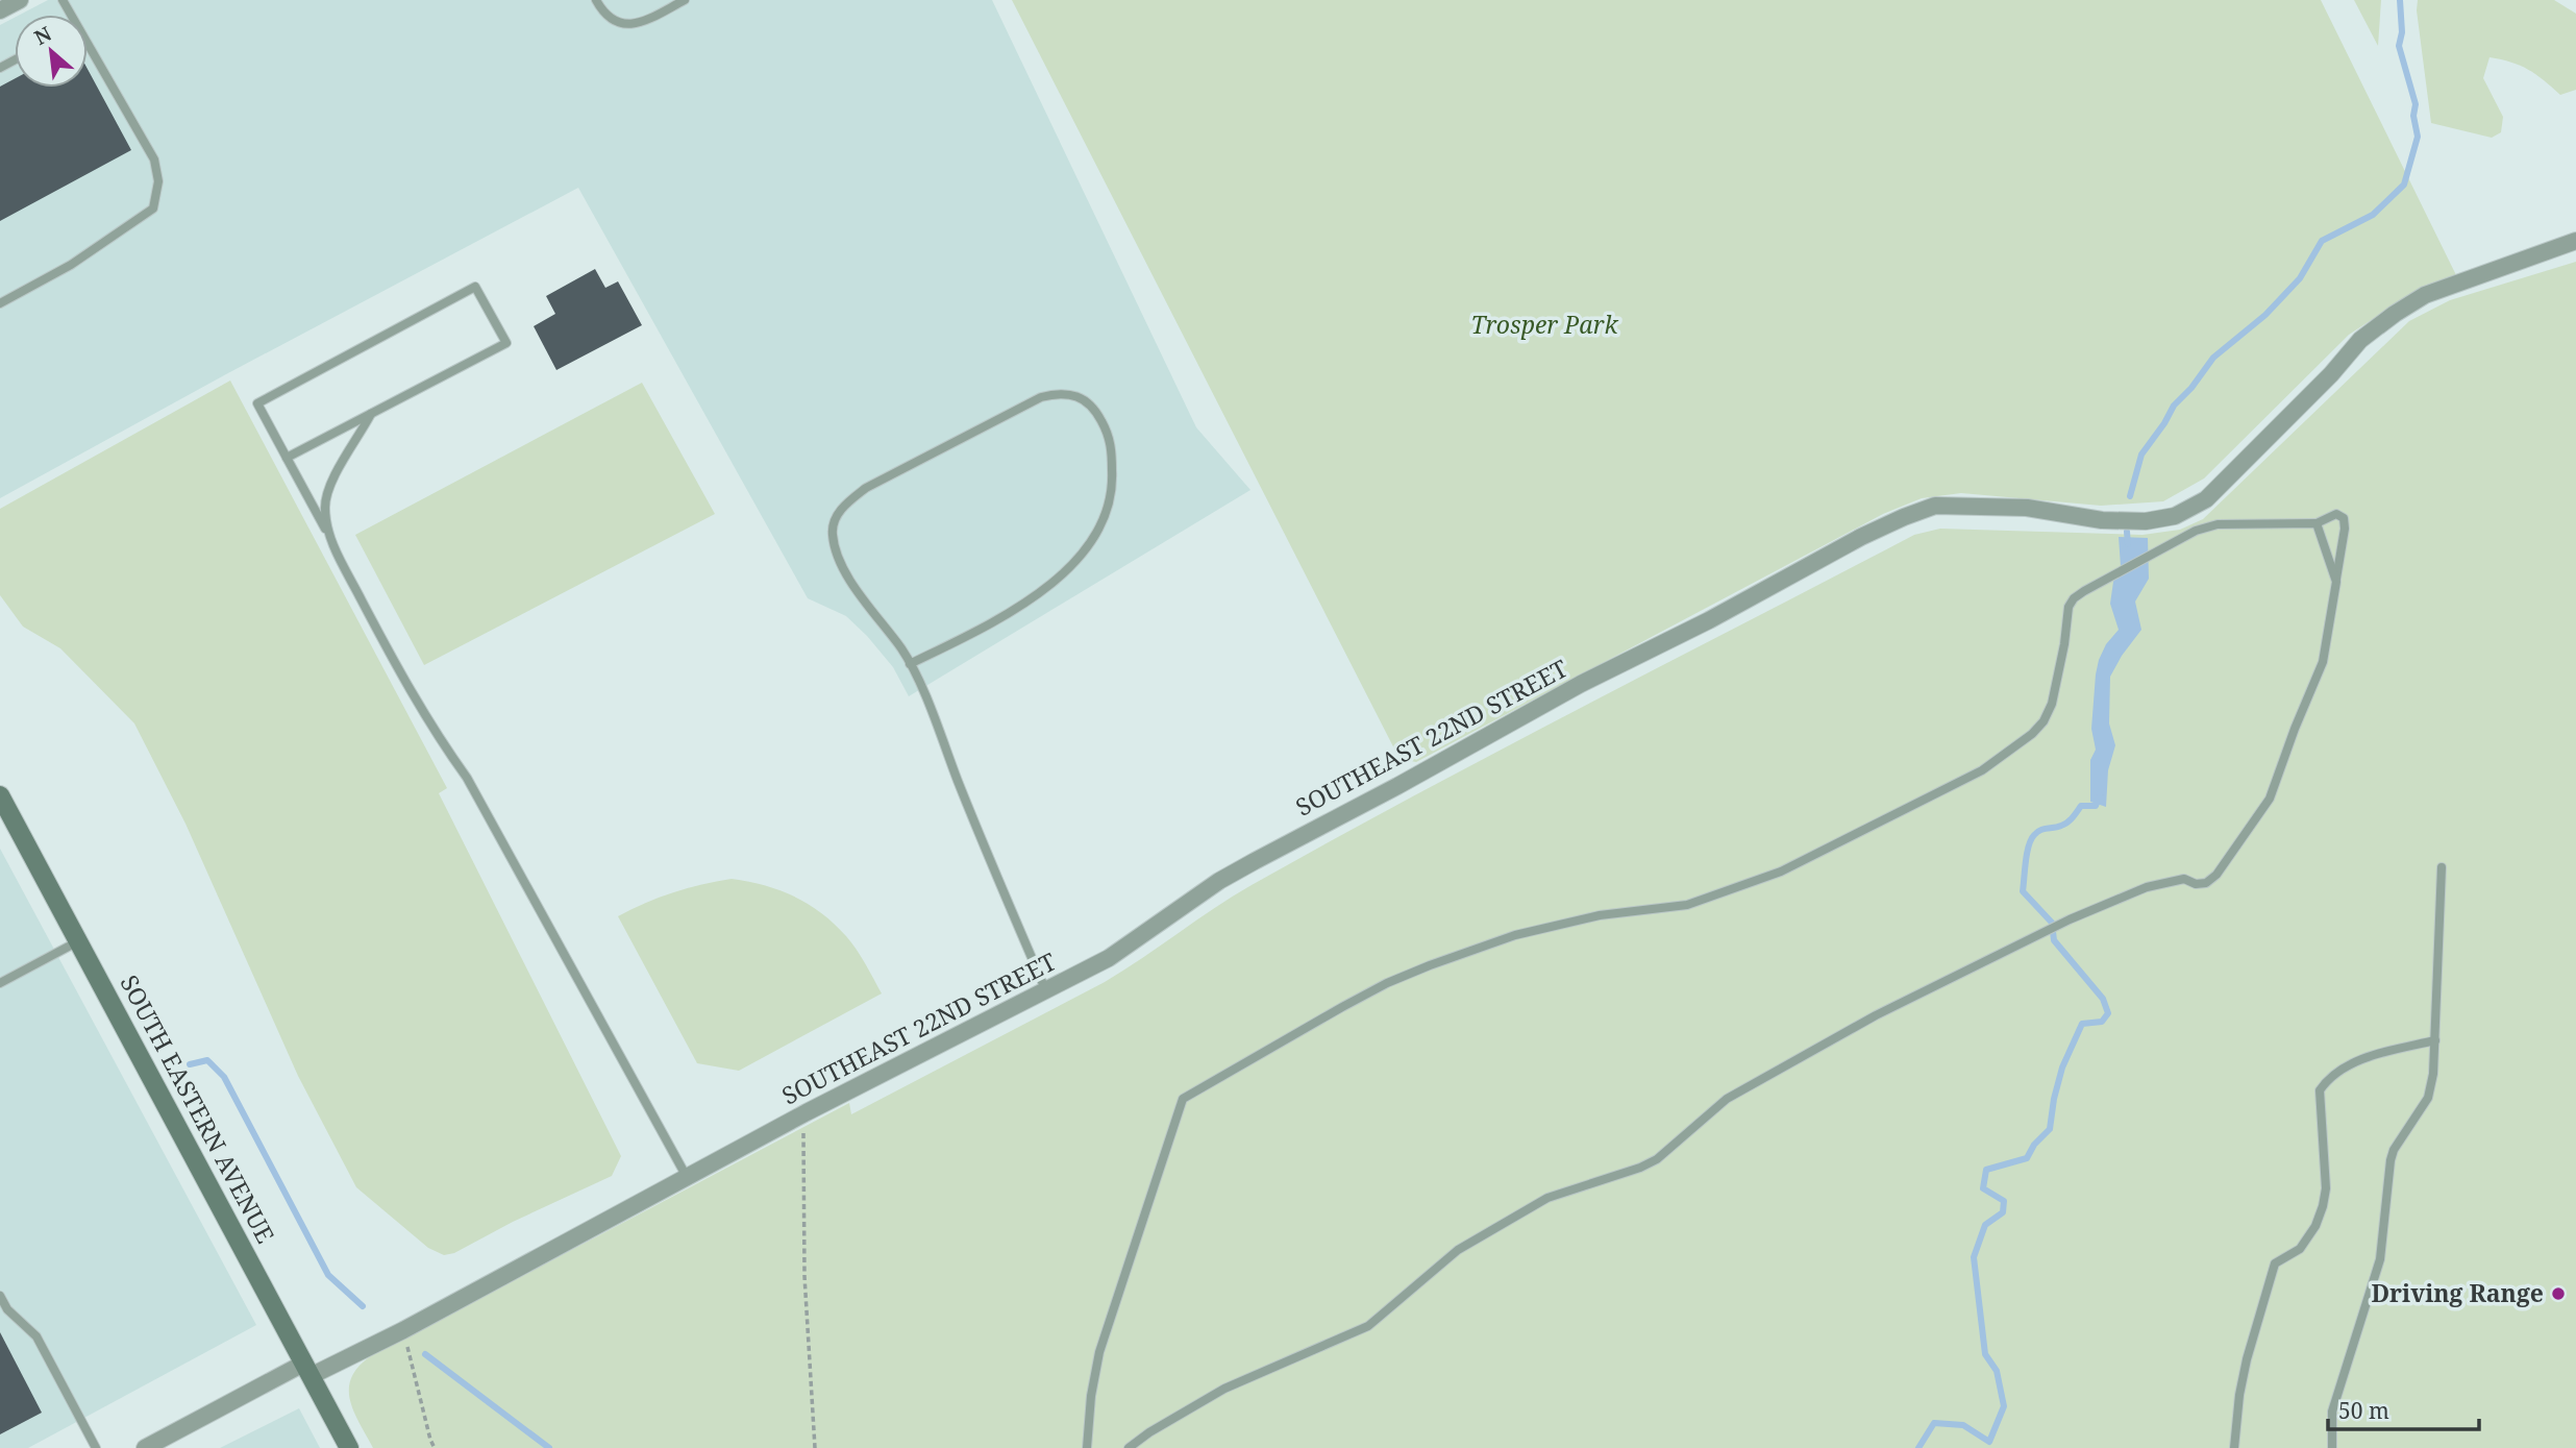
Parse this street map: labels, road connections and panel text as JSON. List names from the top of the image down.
{
  "streets": {
    "main road": ["SOUTH EASTERN AVENUE"],
    "street": ["SOUTHEAST 22ND STREET"]
  },
  "crossings": [
    ["SOUTHEAST 22ND STREET", "SOUTH EASTERN AVENUE"]
  ],
  "parks": ["Trosper Park"],
  "places": ["Driving Range"],
  "scale_bar": "50 m",
  "north": "top left"
}
